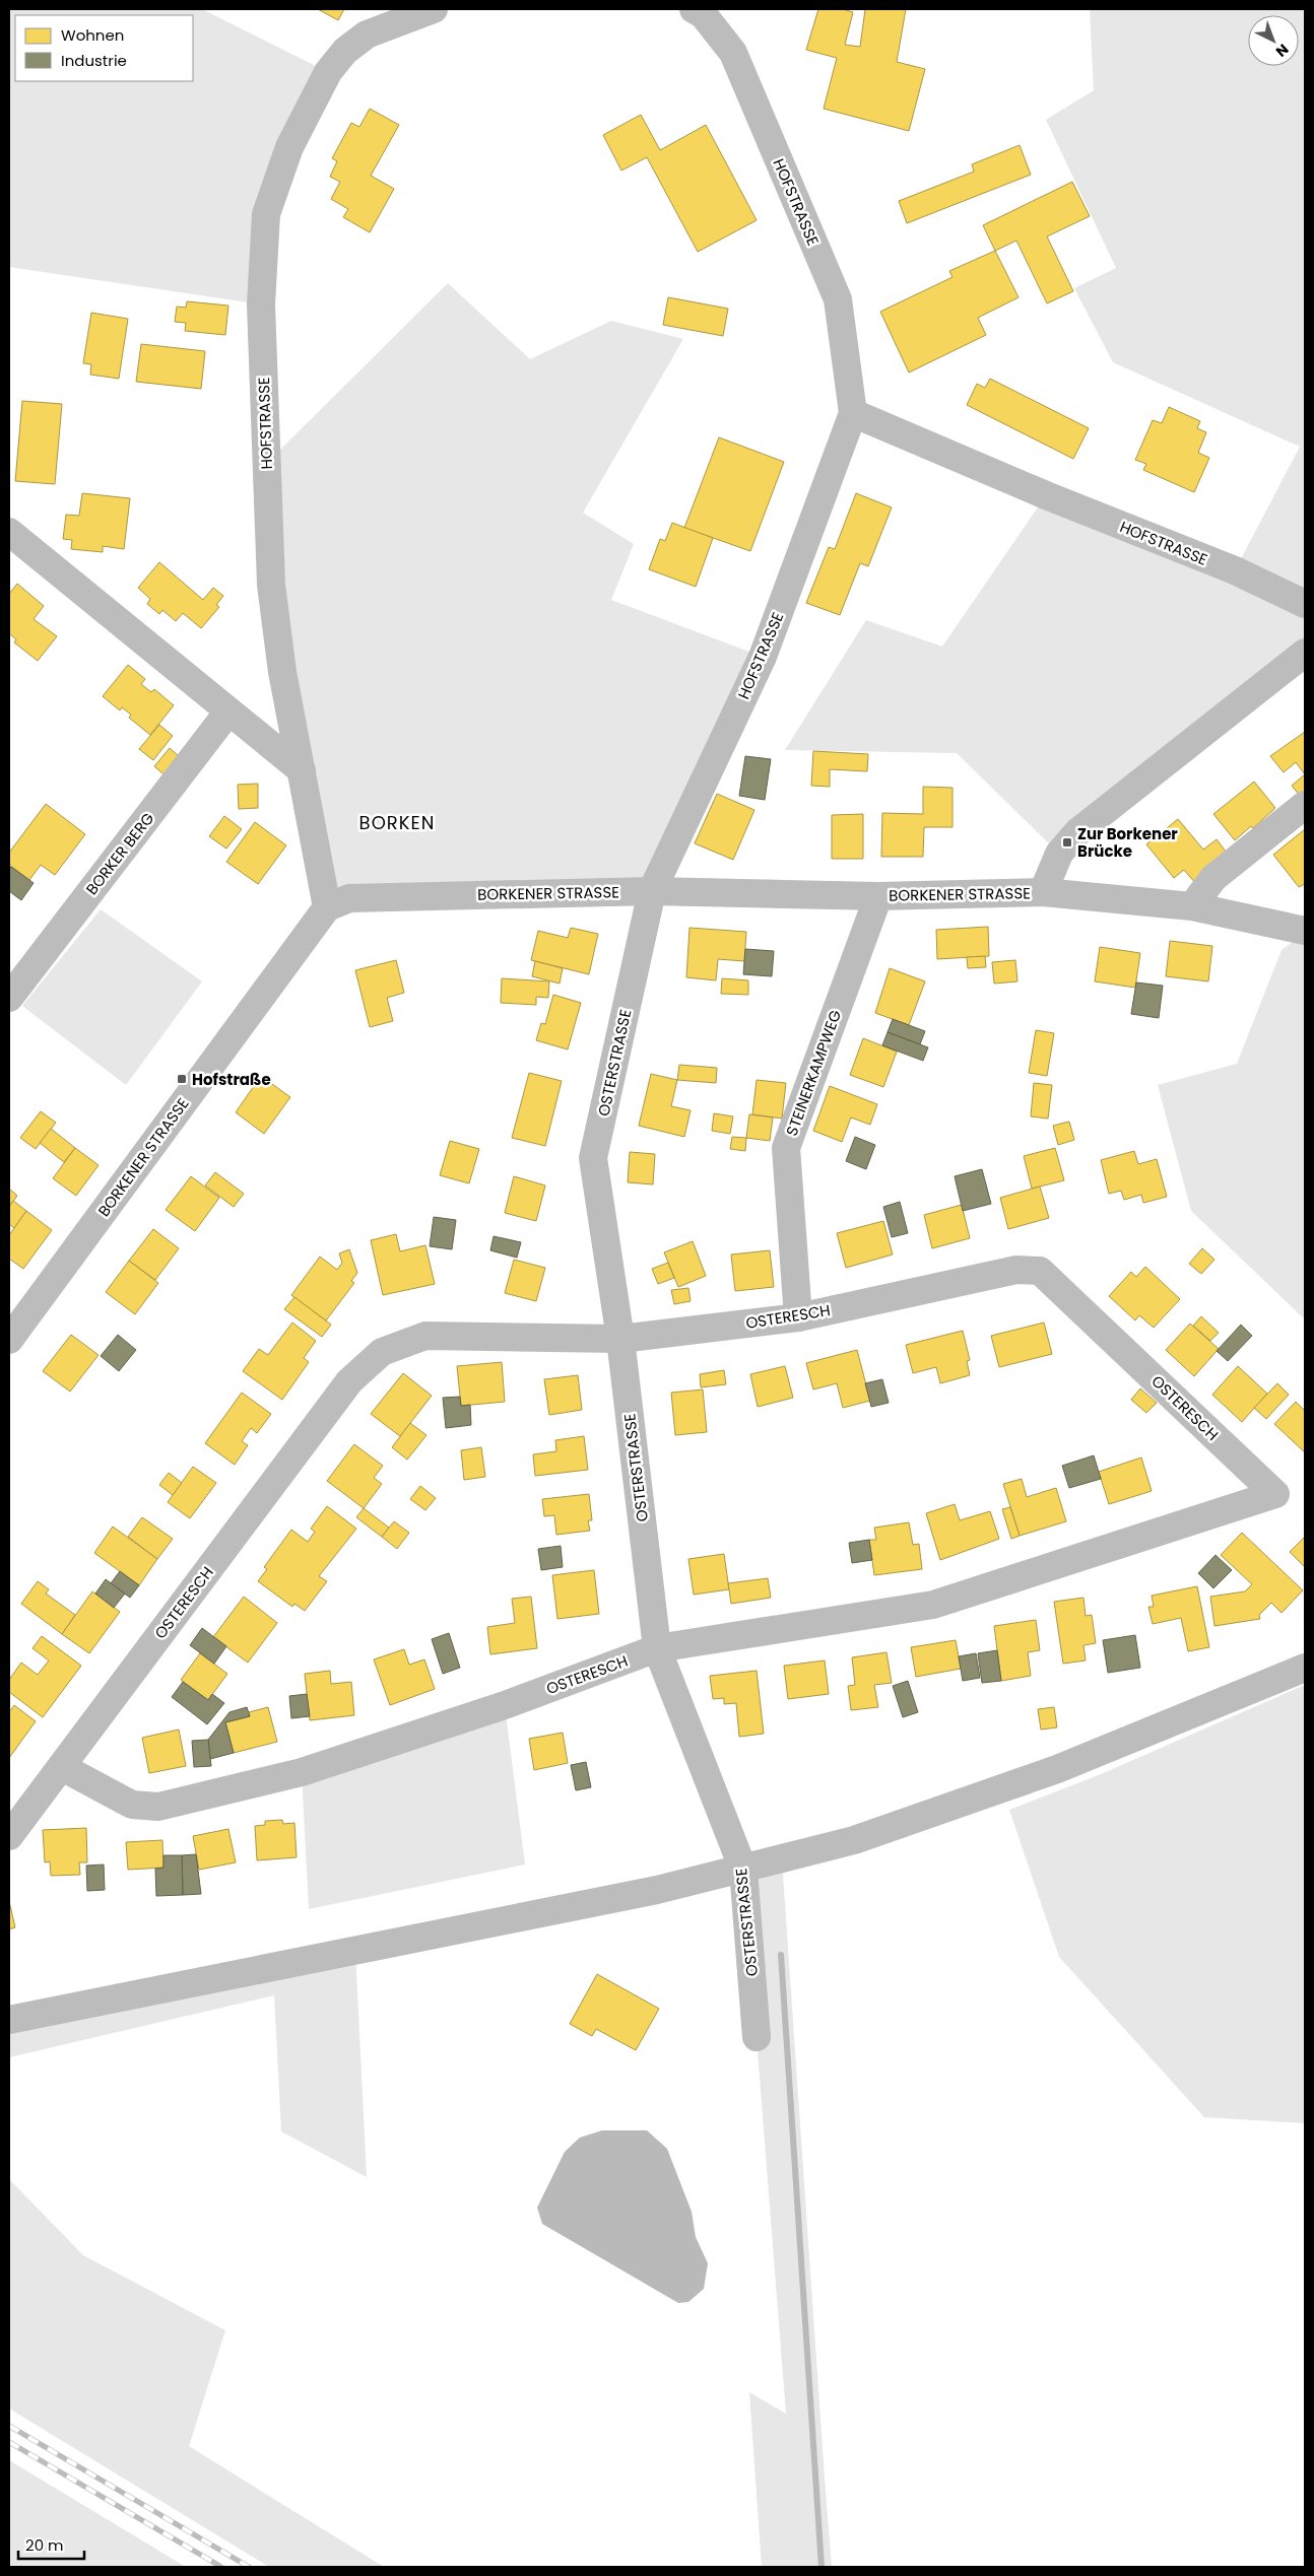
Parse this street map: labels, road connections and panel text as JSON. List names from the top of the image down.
{
  "streets": {
    "street": [
      "HOFSTRASSE",
      "BORKER BERG",
      "BORKENER STRASSE",
      "OSTERSTRASSE",
      "STEINERKAMPWEG",
      "OSTERESCH"
    ]
  },
  "crossings": [
    ["HOFSTRASSE", "BORKENER STRASSE"],
    ["HOFSTRASSE", "OSTERSTRASSE"],
    ["BORKENER STRASSE", "OSTERSTRASSE"],
    ["BORKENER STRASSE", "STEINERKAMPWEG"],
    ["OSTERSTRASSE", "OSTERESCH"],
    ["STEINERKAMPWEG", "OSTERESCH"]
  ],
  "districts": ["BORKEN"],
  "places": {
    "transit": ["Zur Borkener Brücke", "Hofstraße"]
  },
  "legend": ["Wohnen", "Industrie"],
  "scale_bar": "20 m",
  "north": "bottom right"
}
